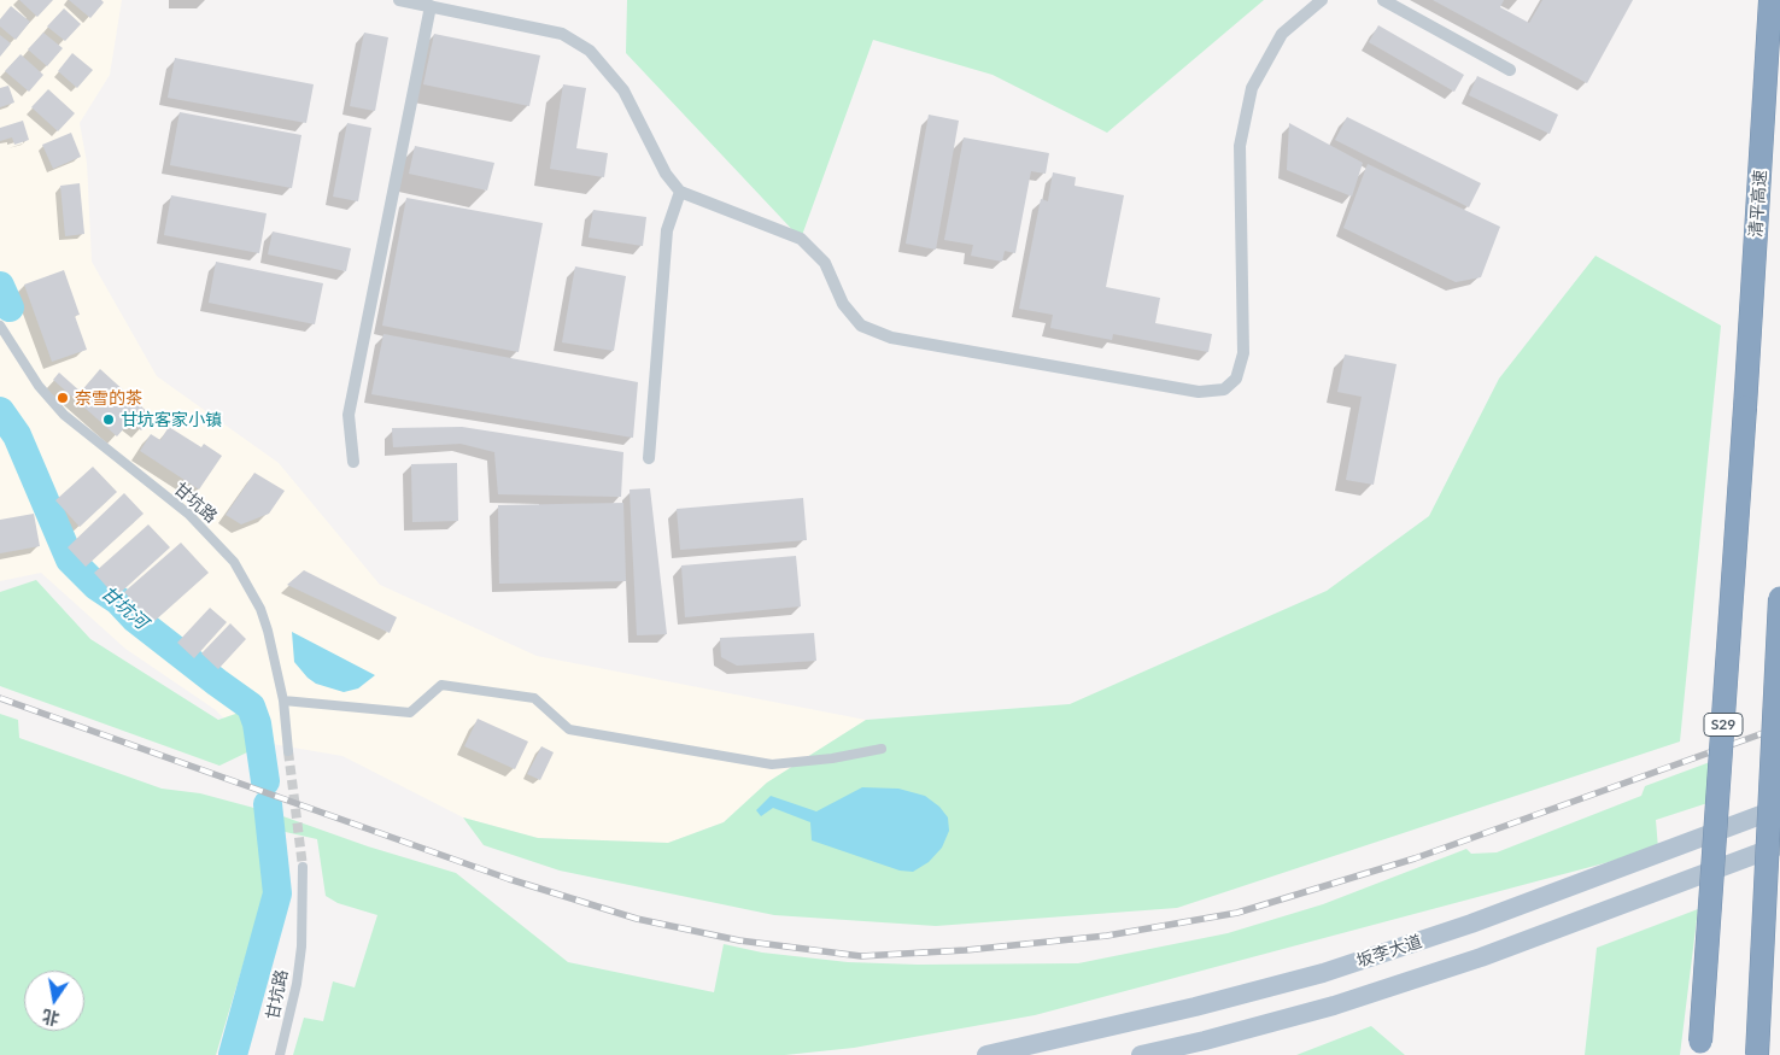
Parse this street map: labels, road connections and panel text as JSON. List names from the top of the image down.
{
  "streets": {
    "highway": ["清平高速", "S29"],
    "main road": ["坂李大道"],
    "street": ["甘坑路"]
  },
  "water": ["甘坑河"],
  "places": ["奈雪的茶", "甘坑客家小镇"],
  "north": "bottom"
}
